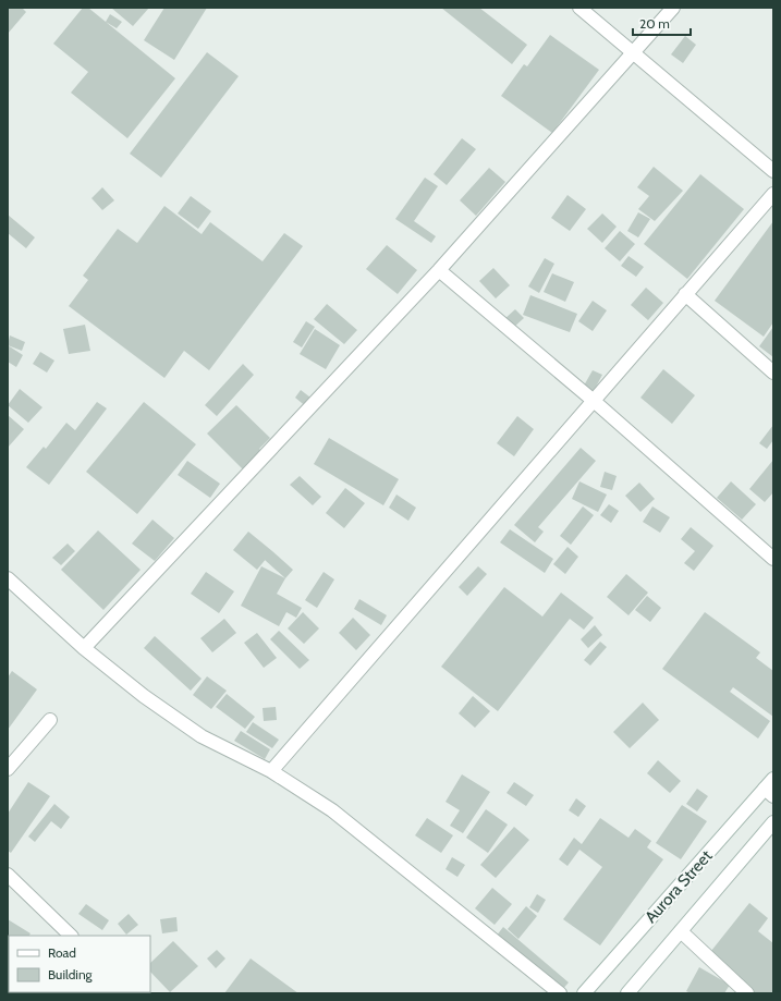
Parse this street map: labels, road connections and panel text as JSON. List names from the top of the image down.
{
  "streets": {
    "street": ["Aurora Street"]
  },
  "legend": ["Road", "Building"],
  "scale_bar": "20 m"
}
